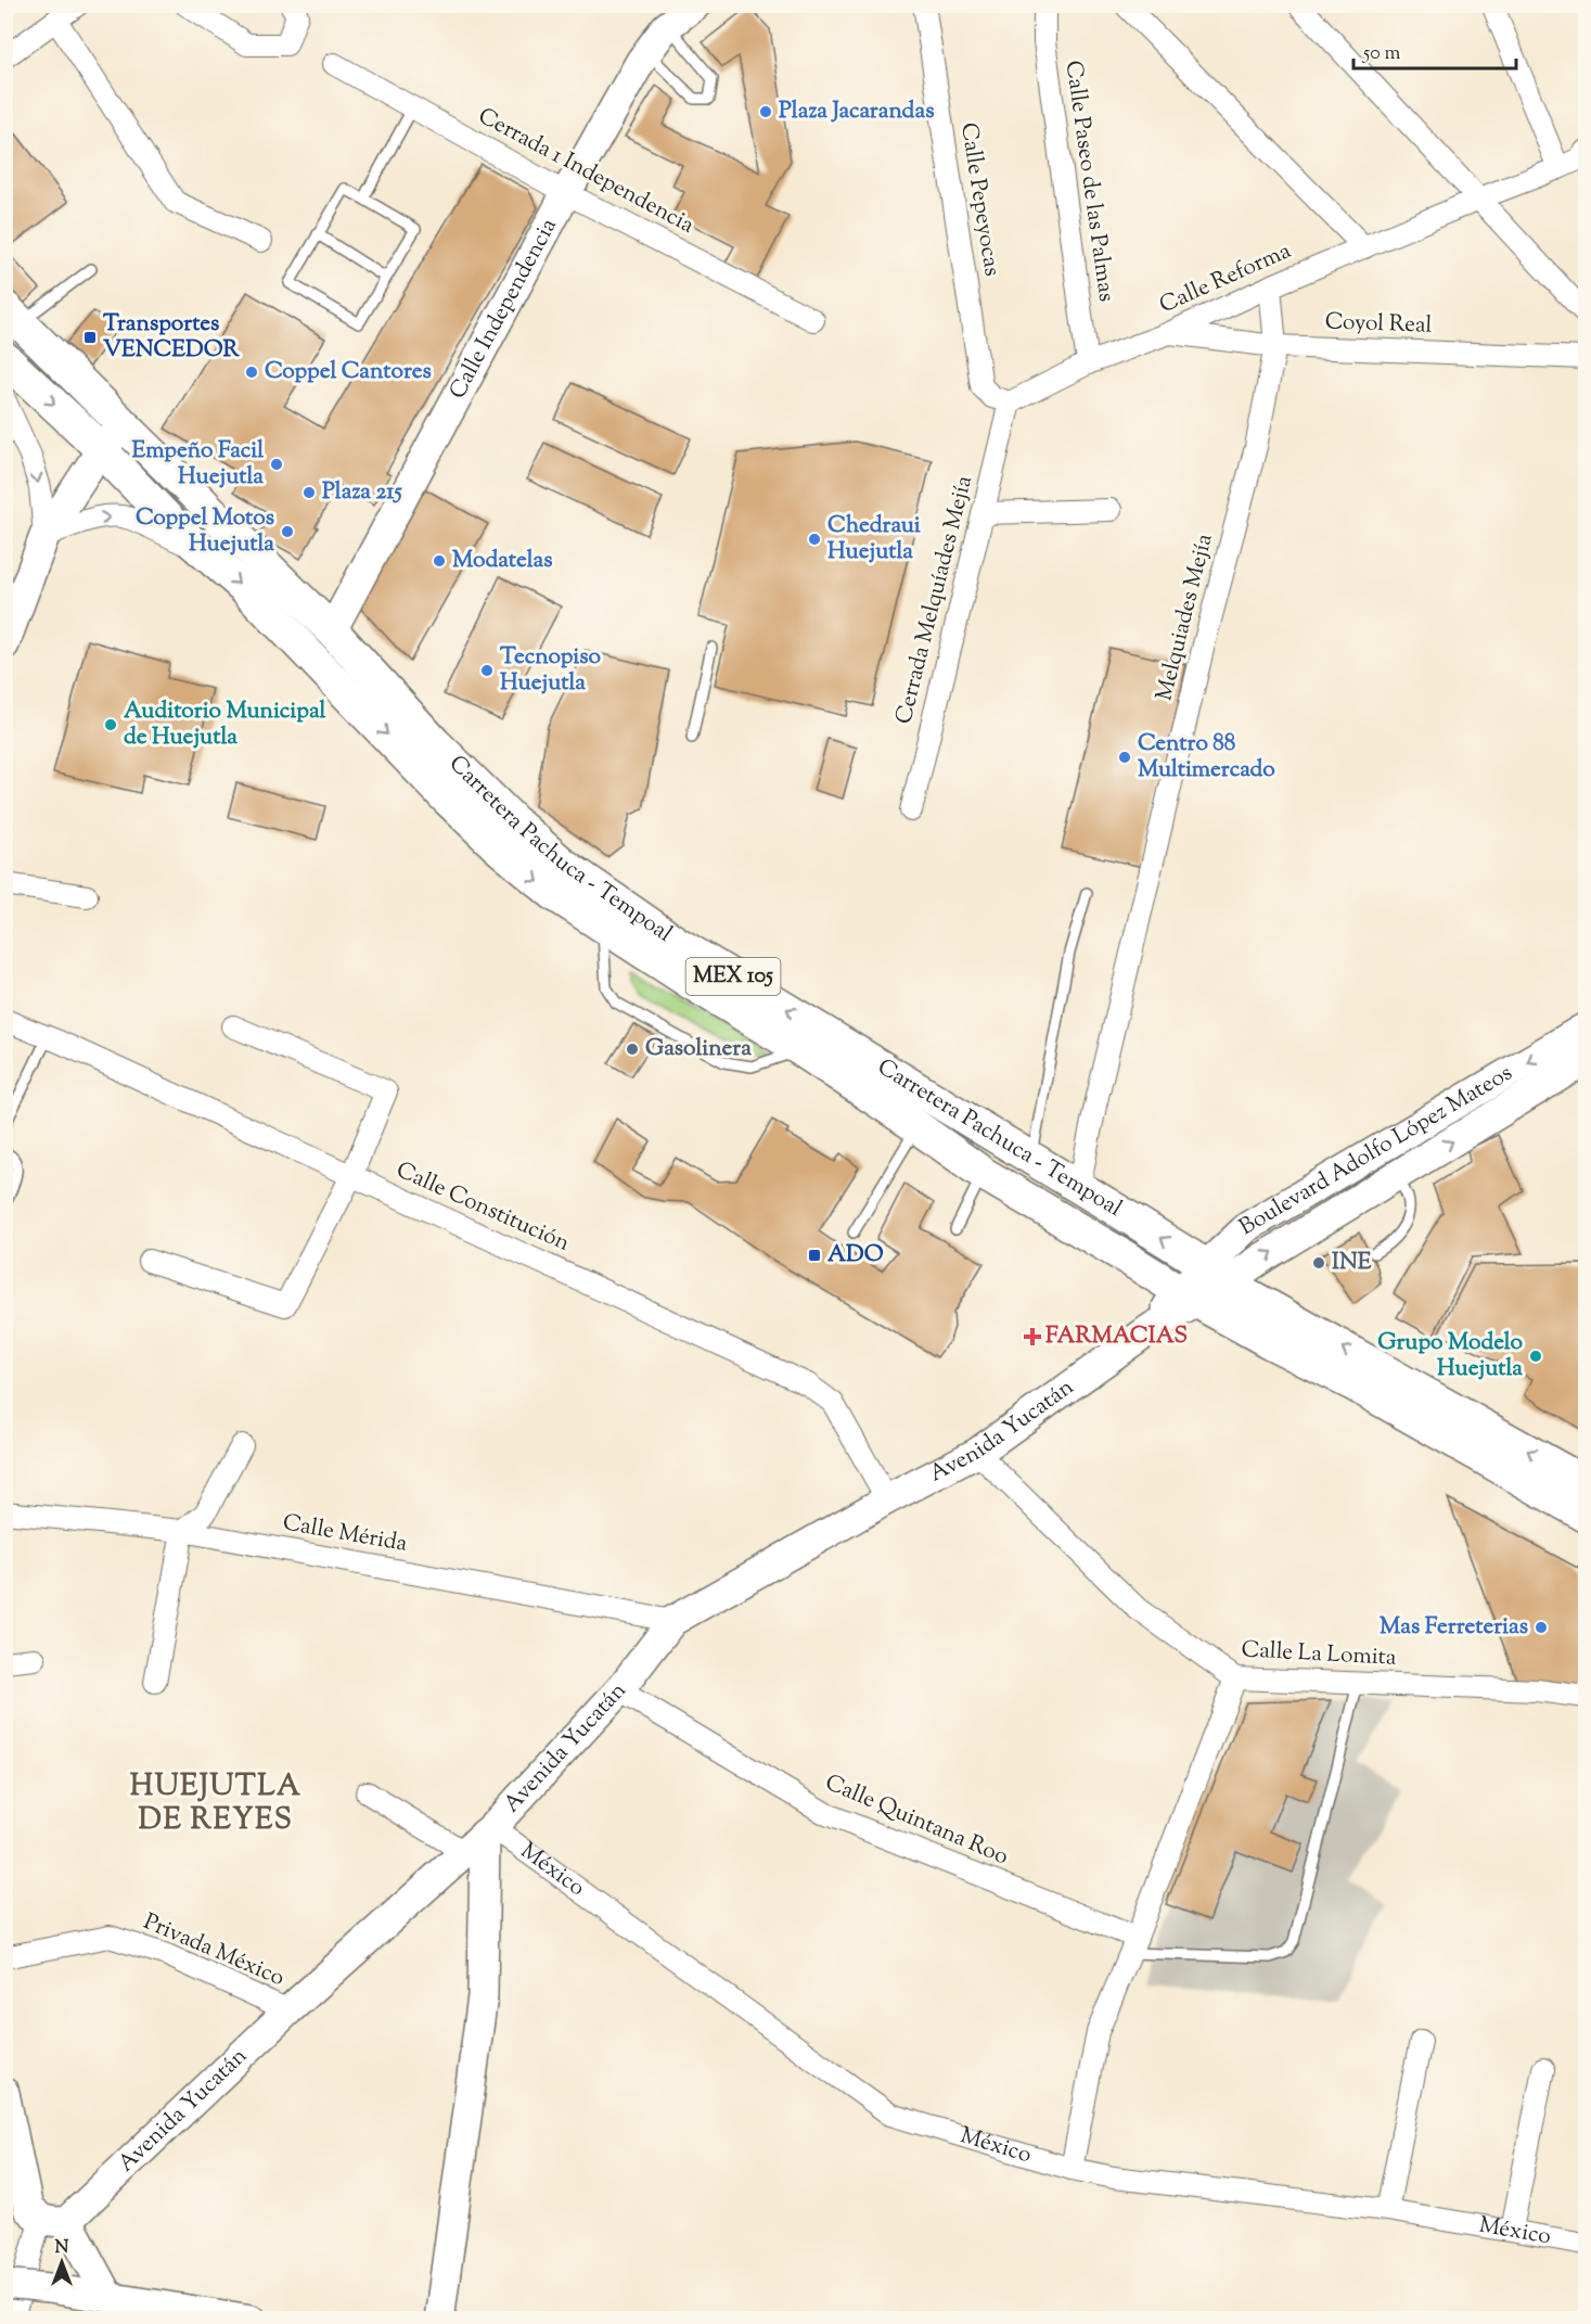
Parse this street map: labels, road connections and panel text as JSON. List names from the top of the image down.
{
  "streets": {
    "main road": ["Carretera Pachuca - Tempoal", "MEX 105"],
    "street": [
      "Cerrada 1 Independencia",
      "Calle Paseo de las Palmas",
      "Calle Pepeyocas",
      "Calle Reforma",
      "Calle Independencia",
      "Coyol Real",
      "Cerrada Melquíades Mejía",
      "Melquiades Mejía",
      "Boulevard Adolfo López Mateos",
      "Calle Constitución",
      "Avenida Yucatán",
      "Calle Mérida",
      "Calle La Lomita",
      "Calle Quintana Roo",
      "México",
      "Privada México"
    ]
  },
  "crossings": [
    ["Cerrada 1 Independencia", "Calle Independencia"],
    ["Calle Paseo de las Palmas", "Calle Reforma"],
    ["Calle Pepeyocas", "Calle Reforma"],
    ["Calle Pepeyocas", "Cerrada Melquíades Mejía"],
    ["Calle Reforma", "Coyol Real"],
    ["Calle Reforma", "Cerrada Melquíades Mejía"],
    ["Calle Reforma", "Melquiades Mejía"],
    ["Calle Independencia", "Carretera Pachuca - Tempoal"],
    ["Coyol Real", "Melquiades Mejía"],
    ["Melquiades Mejía", "Carretera Pachuca - Tempoal"],
    ["Carretera Pachuca - Tempoal", "Boulevard Adolfo López Mateos"],
    ["Carretera Pachuca - Tempoal", "Avenida Yucatán"],
    ["Boulevard Adolfo López Mateos", "Avenida Yucatán"],
    ["Calle Constitución", "Avenida Yucatán"],
    ["Avenida Yucatán", "Calle Mérida"],
    ["Avenida Yucatán", "Calle La Lomita"],
    ["Avenida Yucatán", "Calle Quintana Roo"],
    ["Avenida Yucatán", "México"],
    ["Avenida Yucatán", "Privada México"]
  ],
  "districts": ["HUEJUTLA DE REYES"],
  "places": {
    "other": [
      "Plaza Jacarandas",
      "Coppel Cantores",
      "Empeño Facil Huejutla",
      "Plaza 215",
      "Coppel Motos Huejutla",
      "Chedraui Huejutla",
      "Modatelas",
      "Tecnopiso Huejutla",
      "Auditorio Municipal de Huejutla",
      "Centro 88 Multimercado",
      "Gasolinera",
      "INE",
      "Grupo Modelo Huejutla",
      "Mas Ferreterias"
    ],
    "transit": ["Transportes VENCEDOR", "ADO"],
    "health": ["FARMACIAS"]
  },
  "scale_bar": "50 m",
  "north": "top"
}
